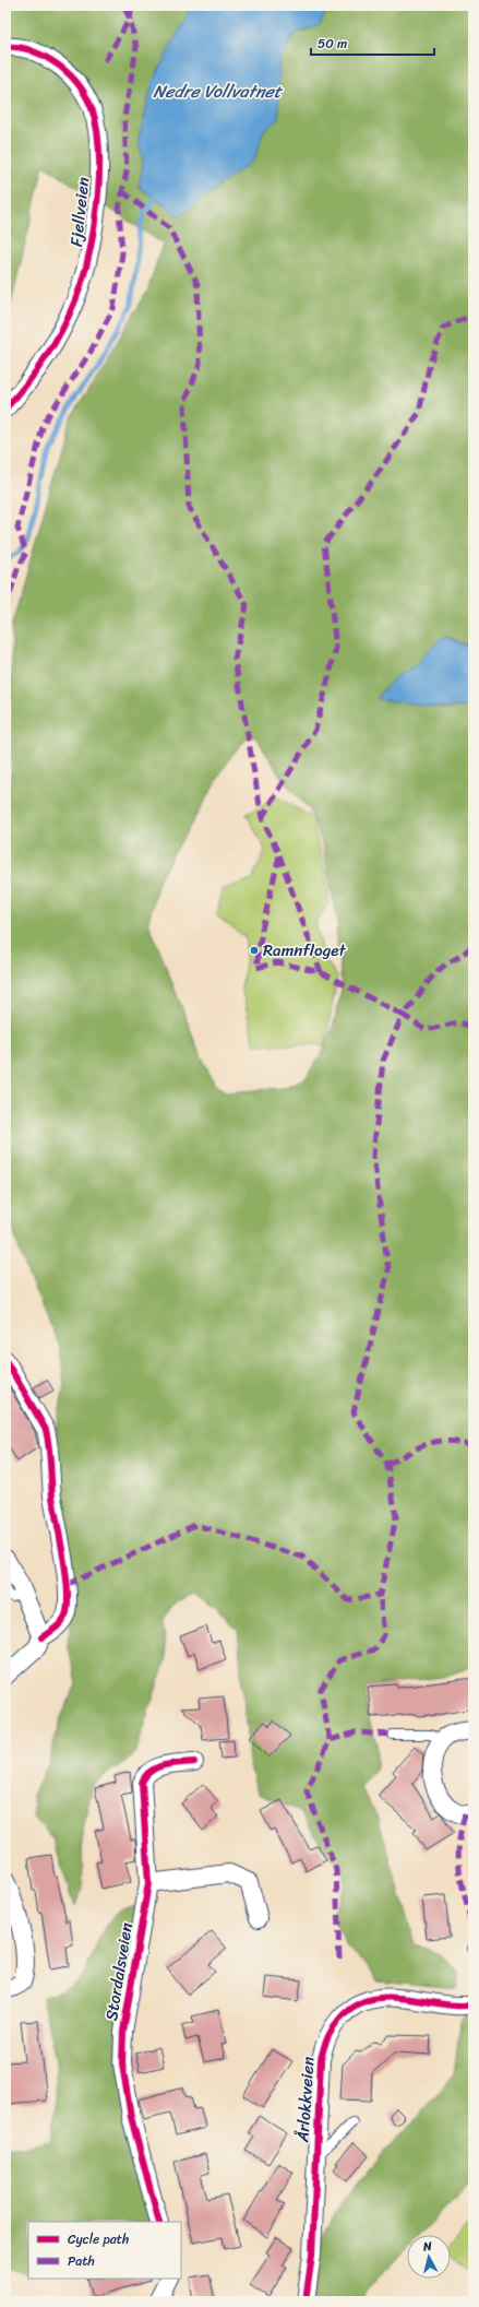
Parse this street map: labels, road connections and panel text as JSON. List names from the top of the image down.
{
  "streets": {
    "street": ["Fjellveien", "Stordalsveien", "Årlokkveien"]
  },
  "water": ["Nedre Vollvatnet"],
  "places": ["Ramnfloget"],
  "legend": ["Cycle path", "Path"],
  "scale_bar": "50 m",
  "north": "top"
}
